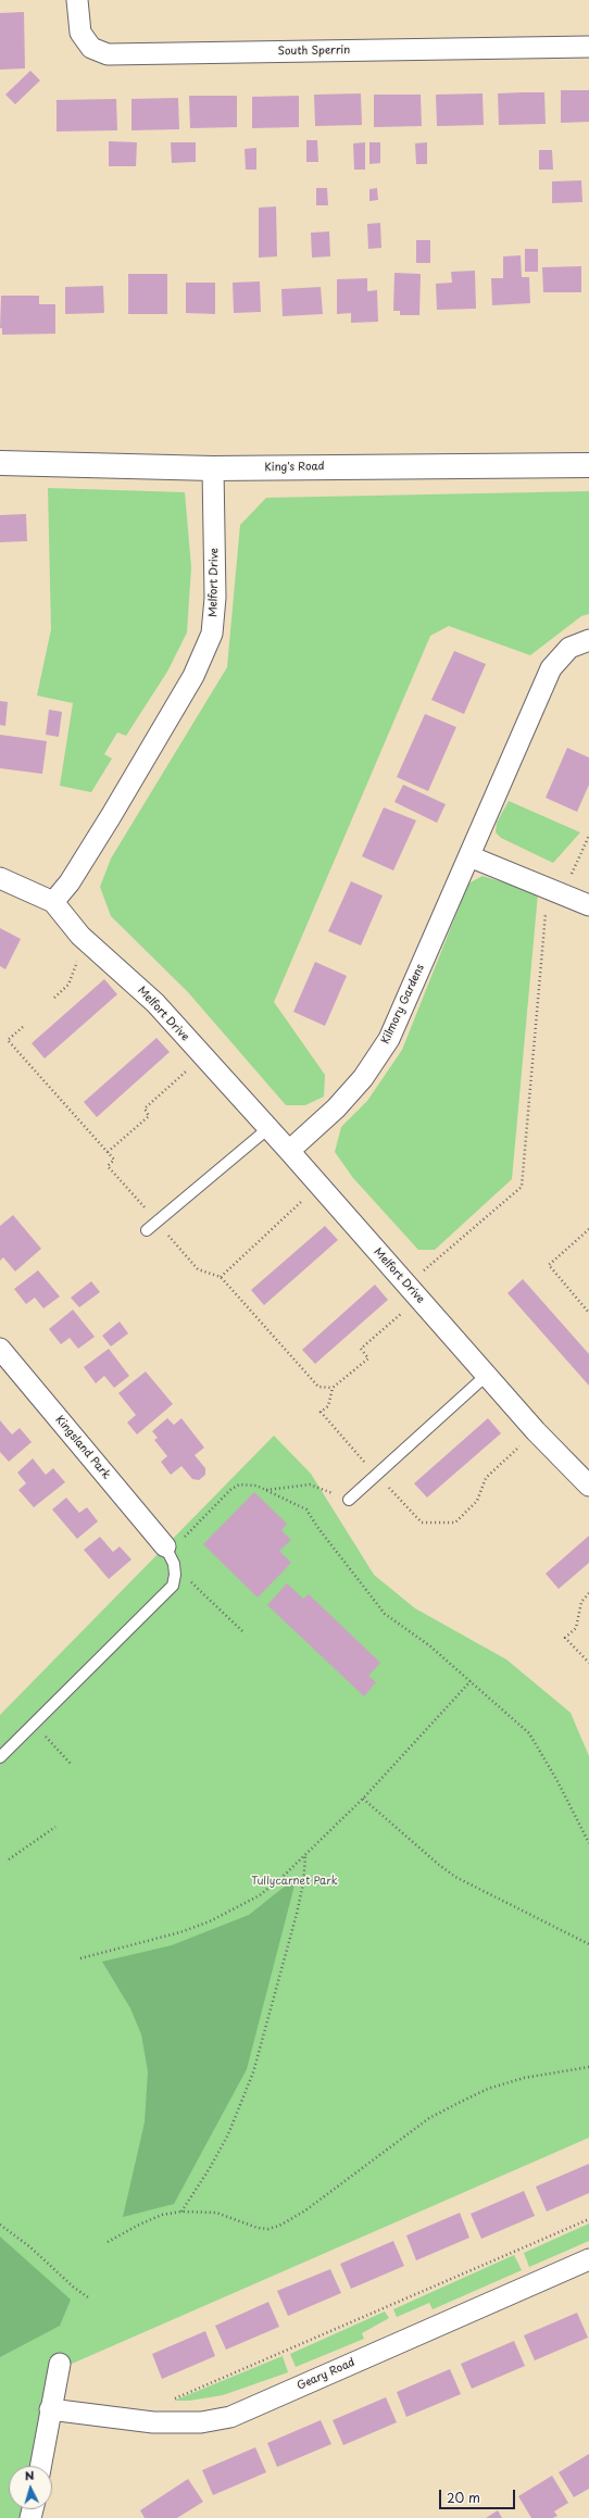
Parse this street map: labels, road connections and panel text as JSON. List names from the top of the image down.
{
  "streets": {
    "street": [
      "South Sperrin",
      "King's Road",
      "Melfort Drive",
      "Kilmory Gardens",
      "Kingsland Park",
      "Geary Road"
    ]
  },
  "crossings": [
    ["King's Road", "Melfort Drive"],
    ["Melfort Drive", "Kilmory Gardens"]
  ],
  "parks": ["Tullycarnet Park"],
  "scale_bar": "20 m",
  "north": "top"
}
